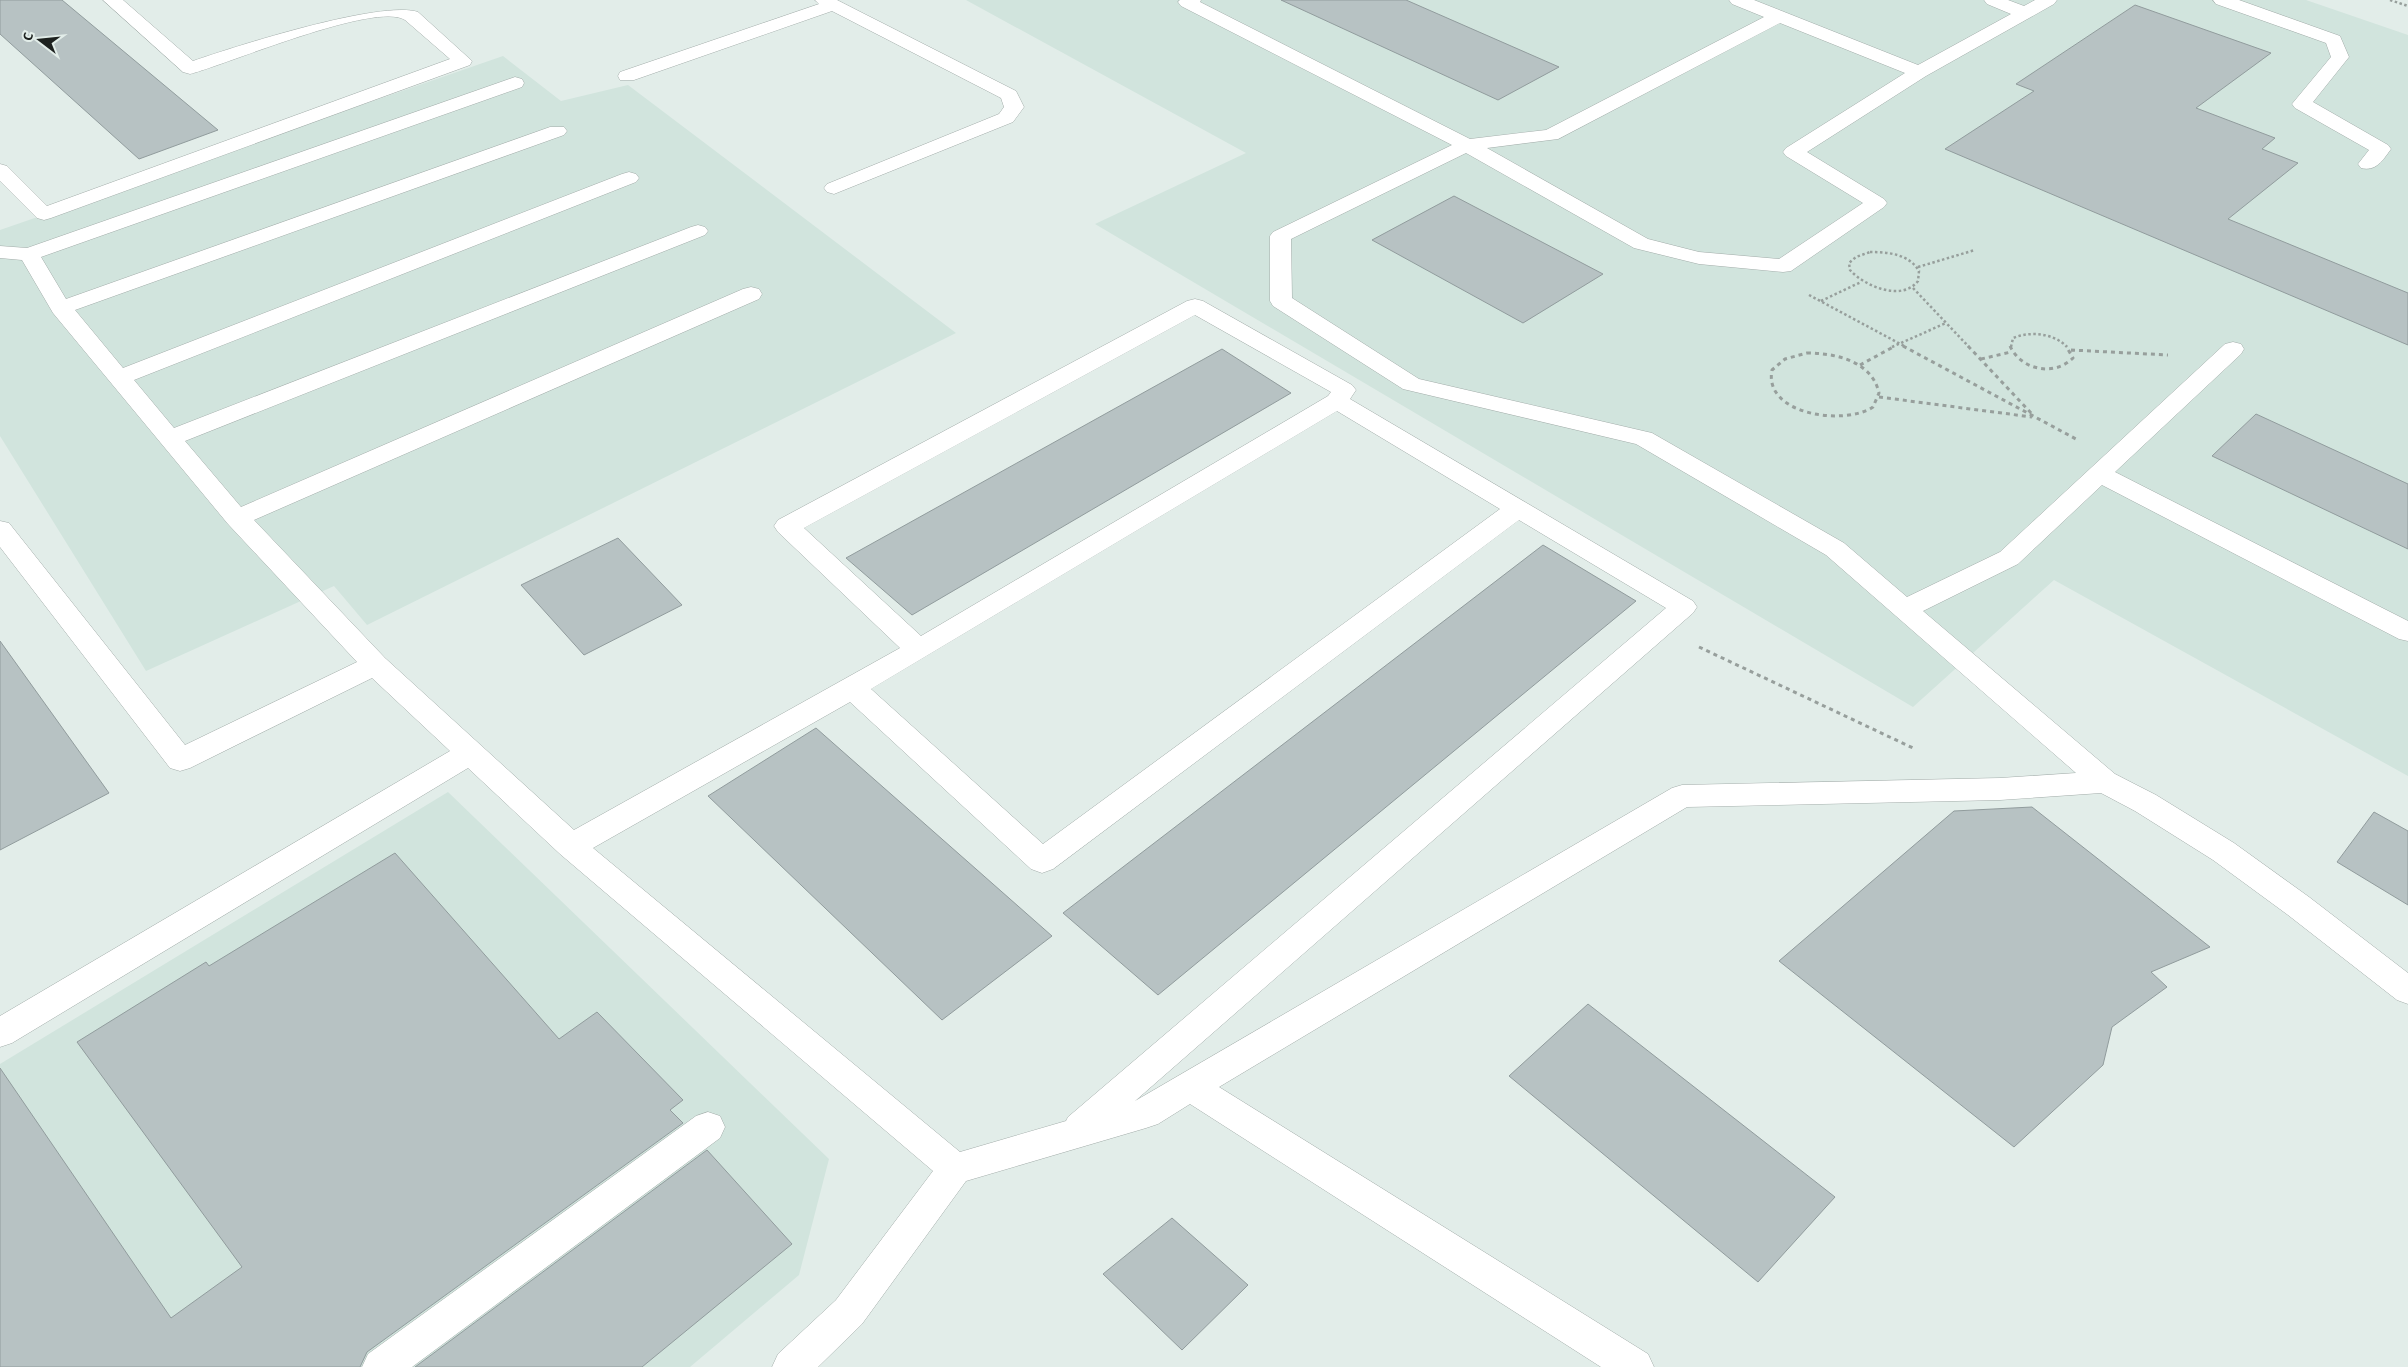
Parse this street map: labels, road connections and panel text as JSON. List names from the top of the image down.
{
  "north": "left"
}
